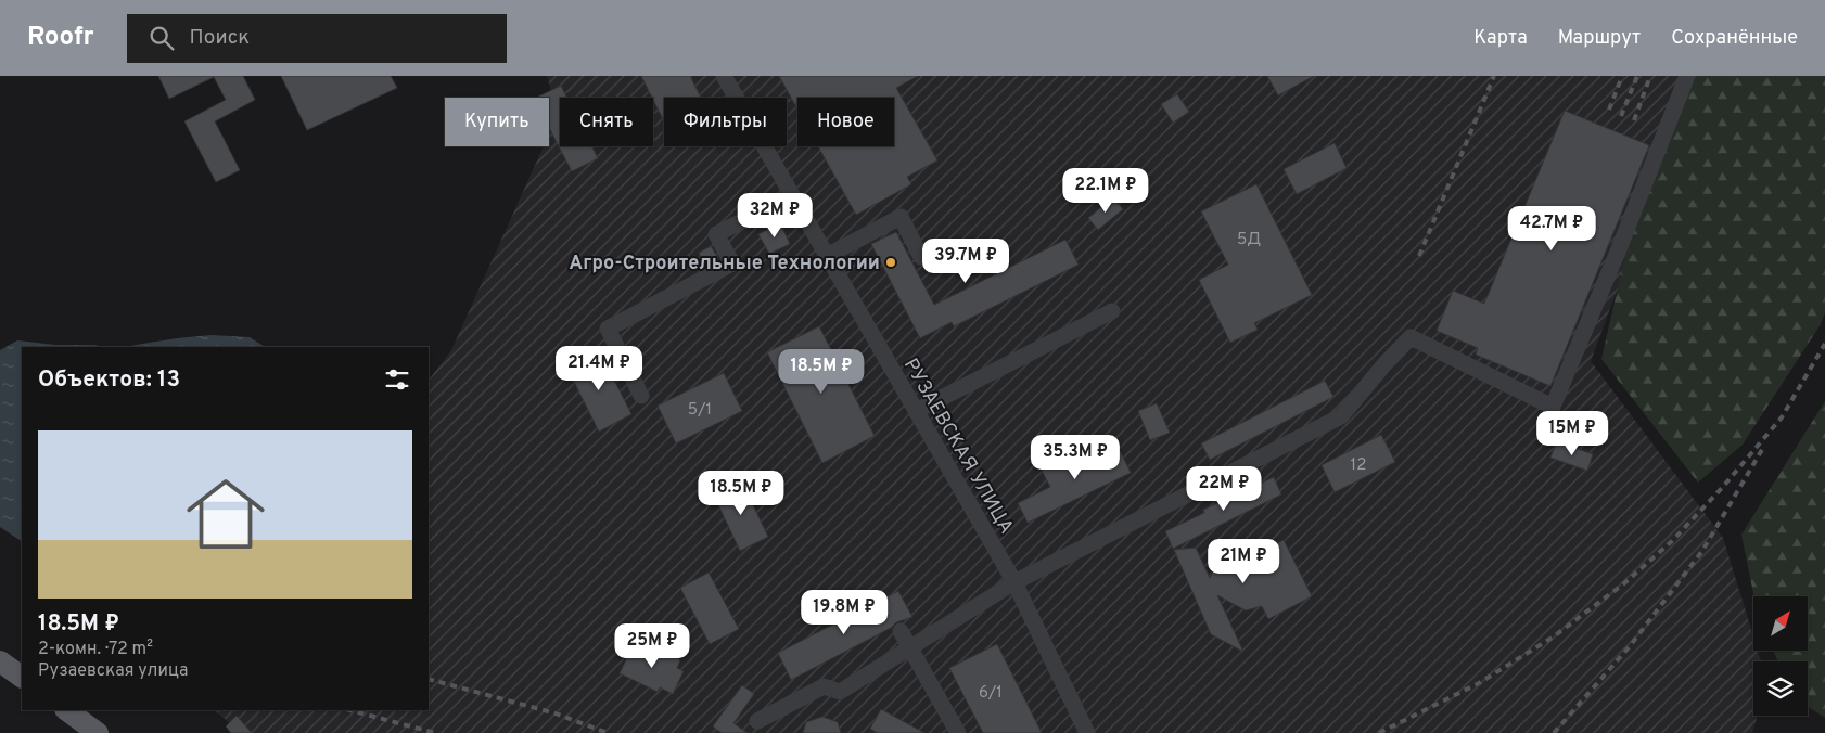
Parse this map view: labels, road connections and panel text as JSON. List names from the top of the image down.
{
  "streets": {
    "street": ["РУЗАЕВСКАЯ УЛИЦА"]
  },
  "places": ["Агро-Строительные Технологии"],
  "house_numbers": [
    "5Д",
    "5/1",
    "12",
    "6/1"
  ],
  "north": "top right",
  "page": {
    "header": "Roofr",
    "search": "Поиск",
    "nav": ["Карта", "Маршрут", "Сохранённые"],
    "chip": [
      "Купить",
      "Снять",
      "Фильтры",
      "Новое"
    ],
    "price": [
      "22.1M ₽",
      "32M ₽",
      "42.7M ₽",
      "39.7M ₽",
      "21.4M ₽",
      "18.5M ₽",
      "15M ₽",
      "35.3M ₽",
      "22M ₽",
      "18.5M ₽",
      "21M ₽",
      "19.8M ₽",
      "25M ₽"
    ],
    "heading": "Объектов: 13",
    "list": [
      {
        "name": "18.5M ₽",
        "note": "2-комн. · 72 m² · Рузаевская улица"
      }
    ]
  }
}
